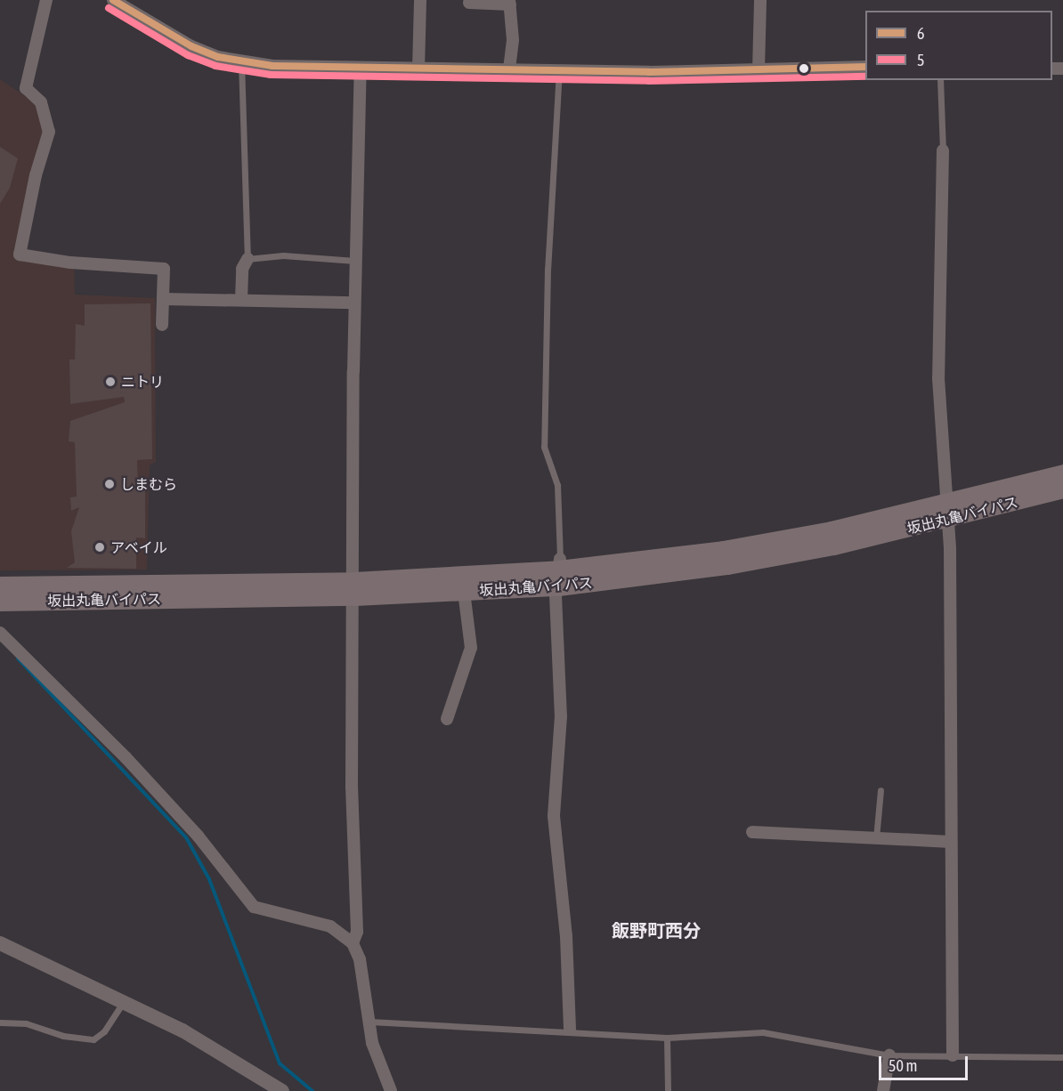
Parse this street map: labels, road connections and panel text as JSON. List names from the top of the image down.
{
  "streets": {
    "highway": ["坂出丸亀バイパス"]
  },
  "districts": ["飯野町西分"],
  "places": ["ニトリ", "しまむら", "アベイル"],
  "lines": ["transit line 6", "transit line 5"],
  "legend": ["6", "5"],
  "scale_bar": "50 m"
}
